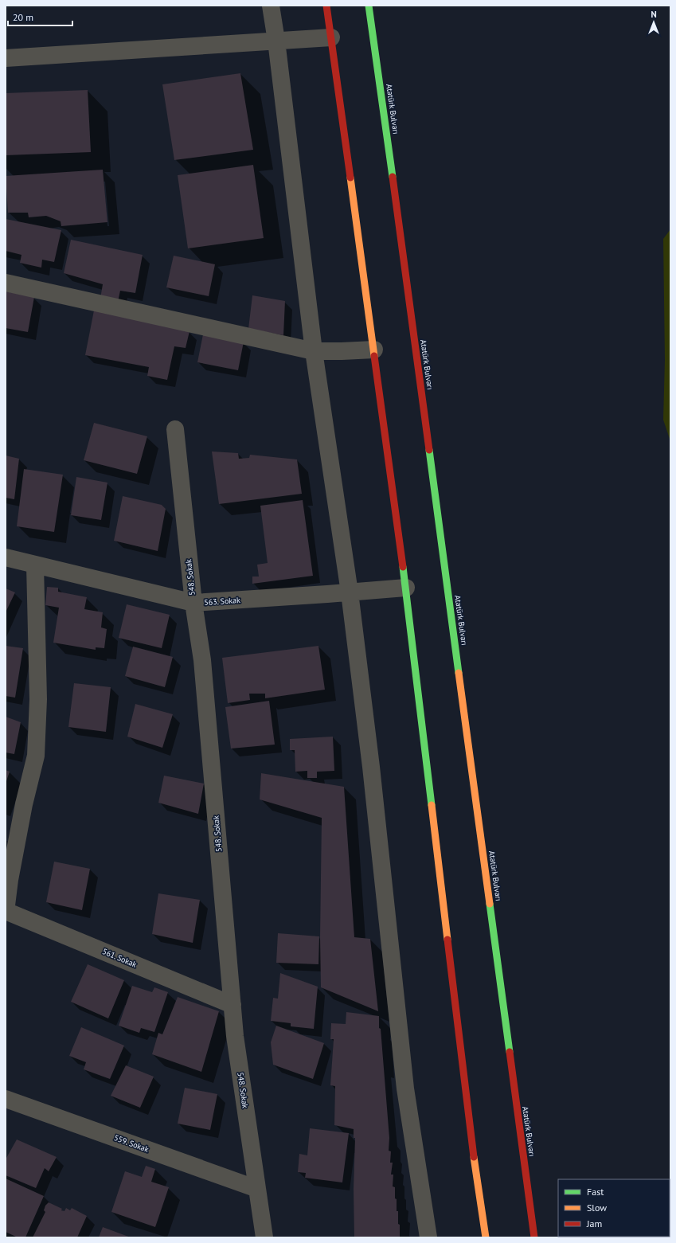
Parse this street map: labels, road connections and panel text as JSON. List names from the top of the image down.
{
  "streets": {
    "main road": ["Atatürk Bulvarı"],
    "street": [
      "548. Sokak",
      "563. Sokak",
      "561. Sokak",
      "559. Sokak"
    ]
  },
  "crossings": [
    ["548. Sokak", "563. Sokak"],
    ["548. Sokak", "561. Sokak"],
    ["548. Sokak", "559. Sokak"]
  ],
  "legend": ["Fast", "Slow", "Jam"],
  "scale_bar": "20 m",
  "north": "top"
}
